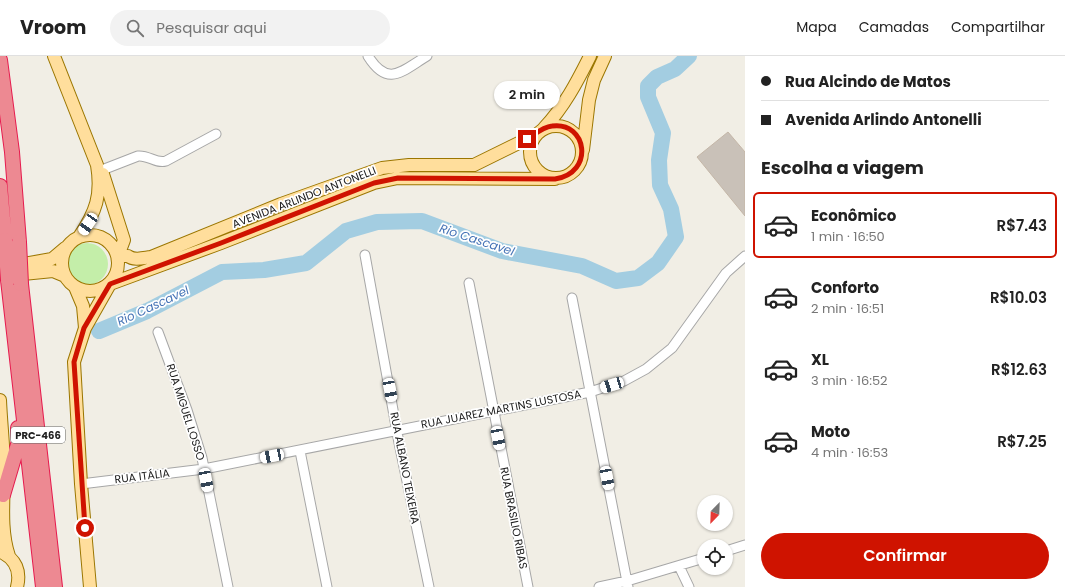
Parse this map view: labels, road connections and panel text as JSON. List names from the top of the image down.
{
  "streets": {
    "highway": ["PRC-466"],
    "main road": ["AVENIDA ARLINDO ANTONELLI"],
    "street": [
      "RUA JUAREZ MARTINS LUSTOSA",
      "RUA MIGUEL LOSSO",
      "RUA ALBANO TEIXEIRA",
      "RUA ITÁLIA",
      "RUA BRASILIO RIBAS"
    ]
  },
  "crossings": [
    ["RUA JUAREZ MARTINS LUSTOSA", "RUA MIGUEL LOSSO"],
    ["RUA JUAREZ MARTINS LUSTOSA", "RUA ALBANO TEIXEIRA"],
    ["RUA JUAREZ MARTINS LUSTOSA", "RUA ITÁLIA"],
    ["RUA JUAREZ MARTINS LUSTOSA", "RUA BRASILIO RIBAS"],
    ["RUA MIGUEL LOSSO", "RUA ITÁLIA"]
  ],
  "water": ["Rio Cascavel"],
  "north": "bottom left",
  "page": {
    "header": "Vroom",
    "search": "Pesquisar aqui",
    "nav": ["Mapa", "Camadas", "Compartilhar"],
    "banner": ["Rua Alcindo de Matos", "Avenida Arlindo Antonelli"],
    "bubble": "2 min",
    "heading": "Escolha a viagem",
    "list": [
      {
        "name": "Econômico",
        "note": "1 min · 16:50",
        "value": "R$7.43"
      },
      {
        "name": "Conforto",
        "note": "2 min · 16:51",
        "value": "R$10.03"
      },
      {
        "name": "XL",
        "note": "3 min · 16:52",
        "value": "R$12.63"
      },
      {
        "name": "Moto",
        "note": "4 min · 16:53",
        "value": "R$7.25"
      }
    ],
    "buttons": "Confirmar"
  }
}
